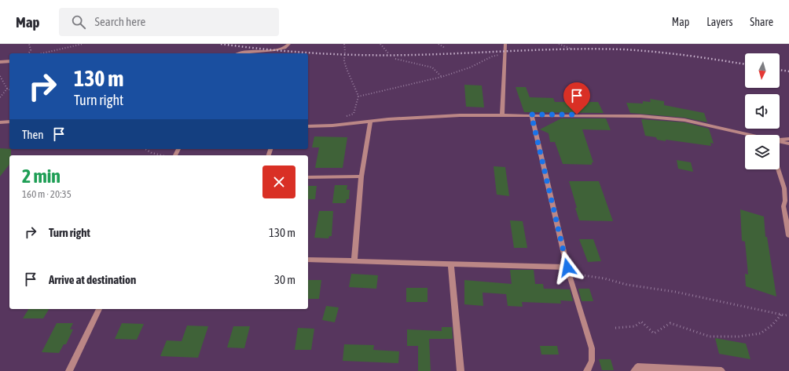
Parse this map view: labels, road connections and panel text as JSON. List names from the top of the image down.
{
  "north": "bottom",
  "page": {
    "header": "Map",
    "search": "Search here",
    "nav": ["Map", "Layers", "Share"],
    "turn": ["130 m", "Turn right"],
    "then": "Then",
    "heading": ["2 min", "160 m · 20:35"],
    "list": [
      {
        "name": "Turn right",
        "value": "130 m"
      },
      {
        "name": "Arrive at destination",
        "value": "30 m"
      }
    ]
  }
}
